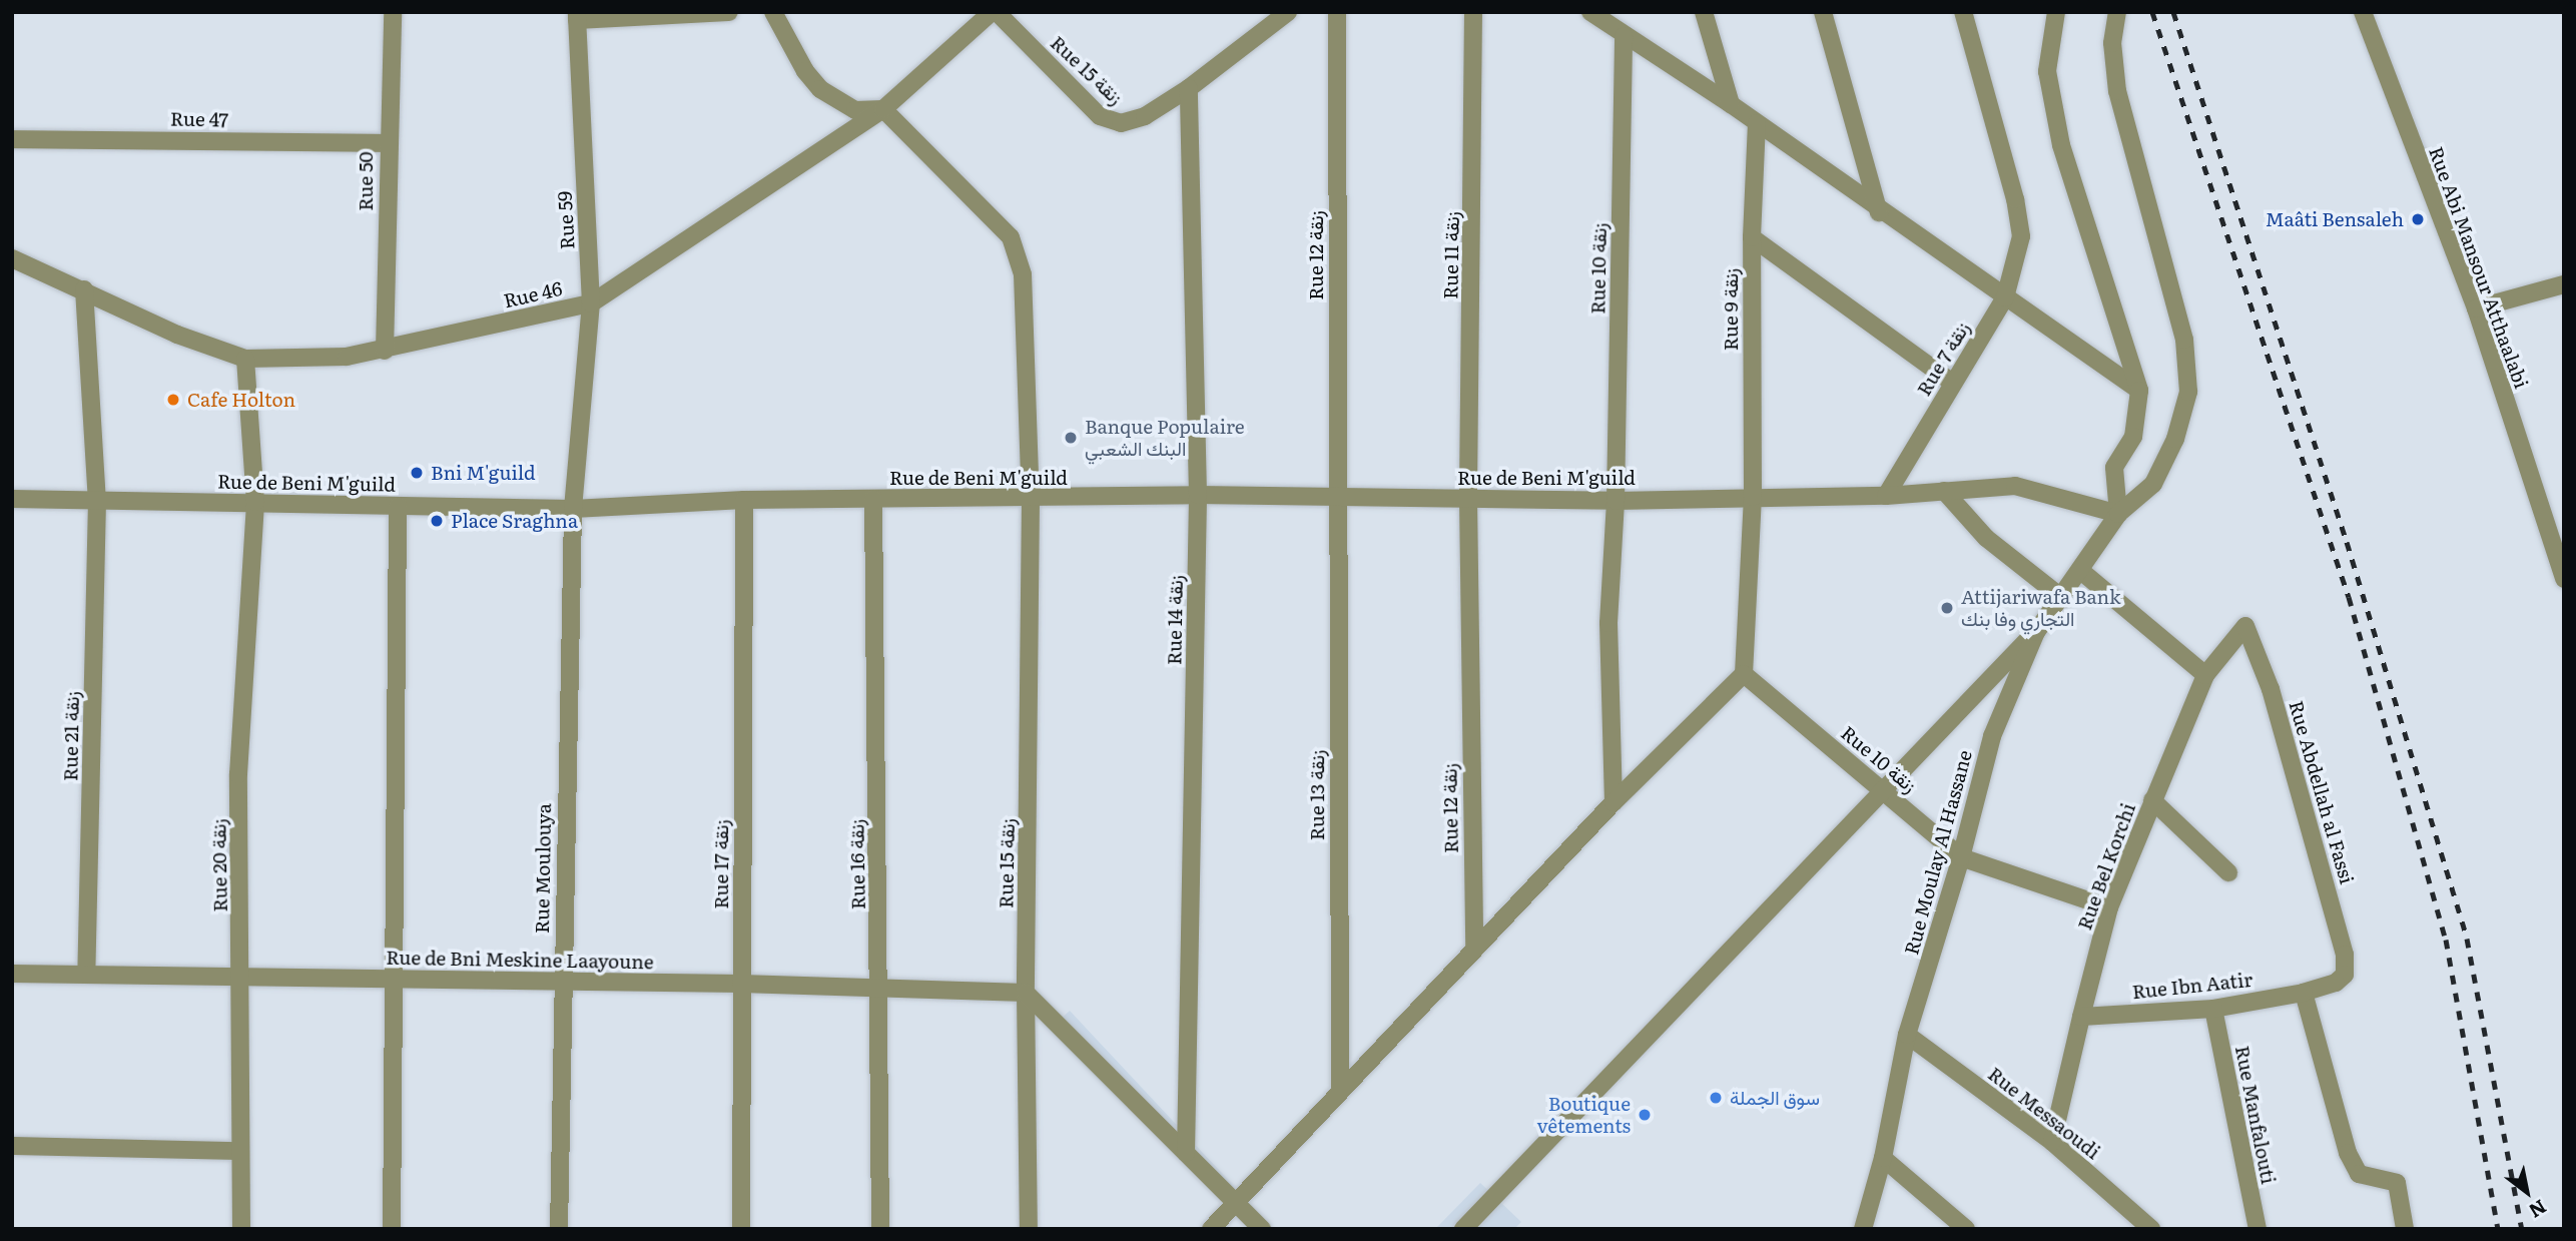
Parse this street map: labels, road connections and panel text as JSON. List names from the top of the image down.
{
  "streets": {
    "street": [
      "Rue 15 زنقة",
      "Rue 47",
      "Rue 50",
      "Rue 59",
      "Rue 12 زنقة",
      "Rue 11 زنقة",
      "Rue Abi Mansour Atthaalabi",
      "Rue 10 زنقة",
      "Rue 46",
      "Rue 9 زنقة",
      "Rue 7 زنقة",
      "Rue de Beni M'guild",
      "Rue 14 زنقة",
      "Rue 21 زنقة",
      "Rue Abdellah al Fassi",
      "Rue 13 زنقة",
      "Rue Moulay Al Hassane",
      "Rue 17 زنقة",
      "Rue 16 زنقة",
      "Rue 20 زنقة",
      "Rue Bel Korchi",
      "Rue Moulouya",
      "Rue de Bni Meskine Laayoune",
      "Rue Ibn Aatir",
      "Rue Messaoudi",
      "Rue Manfalouti"
    ]
  },
  "crossings": [
    ["Rue 15 زنقة", "Rue 46"],
    ["Rue 15 زنقة", "Rue de Beni M'guild"],
    ["Rue 15 زنقة", "Rue 14 زنقة"],
    ["Rue 15 زنقة", "Rue de Bni Meskine Laayoune"],
    ["Rue 47", "Rue 50"],
    ["Rue 50", "Rue 46"],
    ["Rue 59", "Rue 46"],
    ["Rue 59", "Rue de Beni M'guild"],
    ["Rue 59", "Rue Moulouya"],
    ["Rue 12 زنقة", "Rue 11 زنقة"],
    ["Rue 12 زنقة", "Rue de Beni M'guild"],
    ["Rue 12 زنقة", "Rue 13 زنقة"],
    ["Rue 11 زنقة", "Rue de Beni M'guild"],
    ["Rue 10 زنقة", "Rue de Beni M'guild"],
    ["Rue 10 زنقة", "Rue Moulay Al Hassane"],
    ["Rue 46", "Rue 21 زنقة"],
    ["Rue 46", "Rue 20 زنقة"],
    ["Rue 9 زنقة", "Rue de Beni M'guild"],
    ["Rue 7 زنقة", "Rue de Beni M'guild"],
    ["Rue de Beni M'guild", "Rue 14 زنقة"],
    ["Rue de Beni M'guild", "Rue 21 زنقة"],
    ["Rue de Beni M'guild", "Rue 13 زنقة"],
    ["Rue de Beni M'guild", "Rue Moulay Al Hassane"],
    ["Rue de Beni M'guild", "Rue 17 زنقة"],
    ["Rue de Beni M'guild", "Rue 16 زنقة"],
    ["Rue de Beni M'guild", "Rue 20 زنقة"],
    ["Rue de Beni M'guild", "Rue Moulouya"],
    ["Rue 21 زنقة", "Rue de Bni Meskine Laayoune"],
    ["Rue Abdellah al Fassi", "Rue Bel Korchi"],
    ["Rue Abdellah al Fassi", "Rue Ibn Aatir"],
    ["Rue Moulay Al Hassane", "Rue Messaoudi"],
    ["Rue 17 زنقة", "Rue de Bni Meskine Laayoune"],
    ["Rue 16 زنقة", "Rue de Bni Meskine Laayoune"],
    ["Rue 20 زنقة", "Rue de Bni Meskine Laayoune"],
    ["Rue Bel Korchi", "Rue Ibn Aatir"],
    ["Rue Bel Korchi", "Rue Messaoudi"],
    ["Rue Moulouya", "Rue de Bni Meskine Laayoune"],
    ["Rue Ibn Aatir", "Rue Manfalouti"]
  ],
  "places": [
    "Maâti Bensaleh",
    "Cafe Holton",
    "Banque Populaire البنك الشعبي",
    "Bni M'guild",
    "Place Sraghna",
    "Attijariwafa Bank التجاري وفا بنك",
    "سوق الجملة",
    "Boutique vêtements"
  ],
  "north": "bottom right"
}
